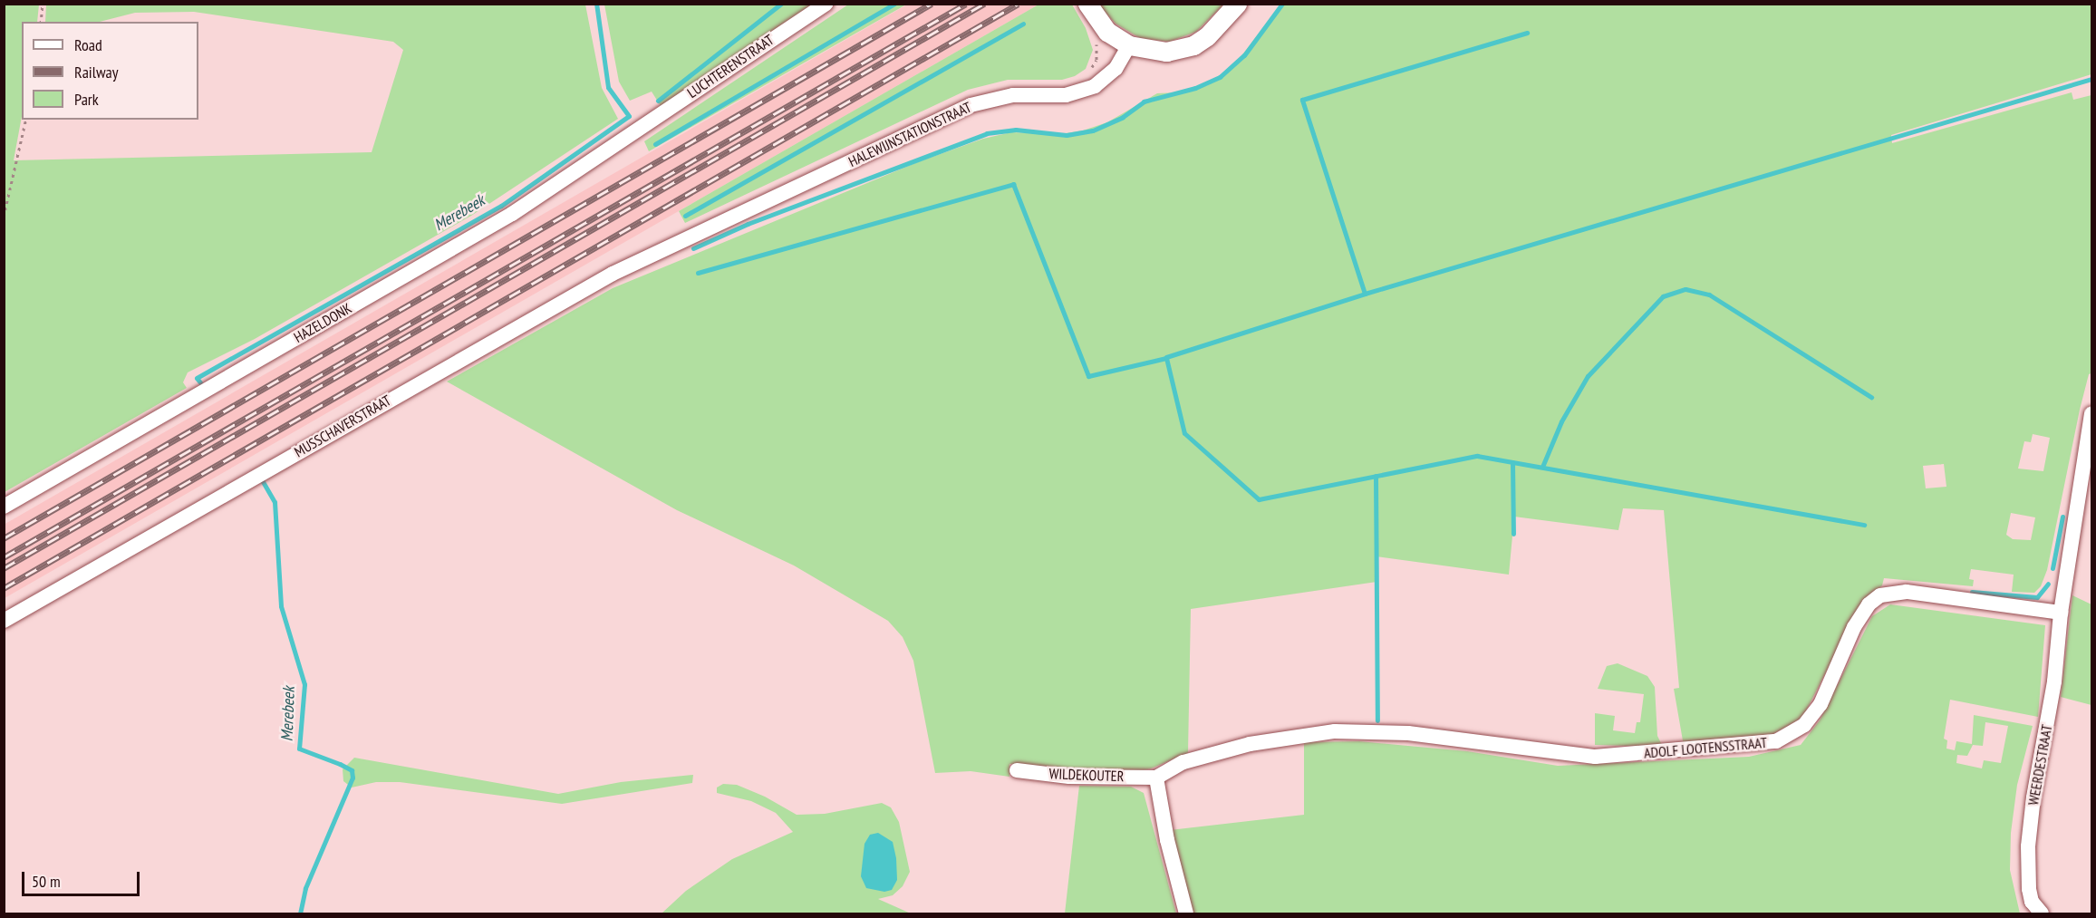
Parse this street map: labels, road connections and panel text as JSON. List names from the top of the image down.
{
  "streets": {
    "street": [
      "LUCHTERENSTRAAT",
      "HALEWIJNSTATIONSTRAAT",
      "HAZELDONK",
      "MUSSCHAVERSTRAAT",
      "ADOLF LOOTENSSTRAAT",
      "WEERDESTRAAT",
      "WILDEKOUTER"
    ]
  },
  "crossings": [
    ["LUCHTERENSTRAAT", "HAZELDONK"],
    ["HALEWIJNSTATIONSTRAAT", "MUSSCHAVERSTRAAT"],
    ["ADOLF LOOTENSSTRAAT", "WEERDESTRAAT"],
    ["ADOLF LOOTENSSTRAAT", "WILDEKOUTER"]
  ],
  "water": ["Merebeek"],
  "legend": ["Road", "Railway", "Park"],
  "scale_bar": "50 m"
}
